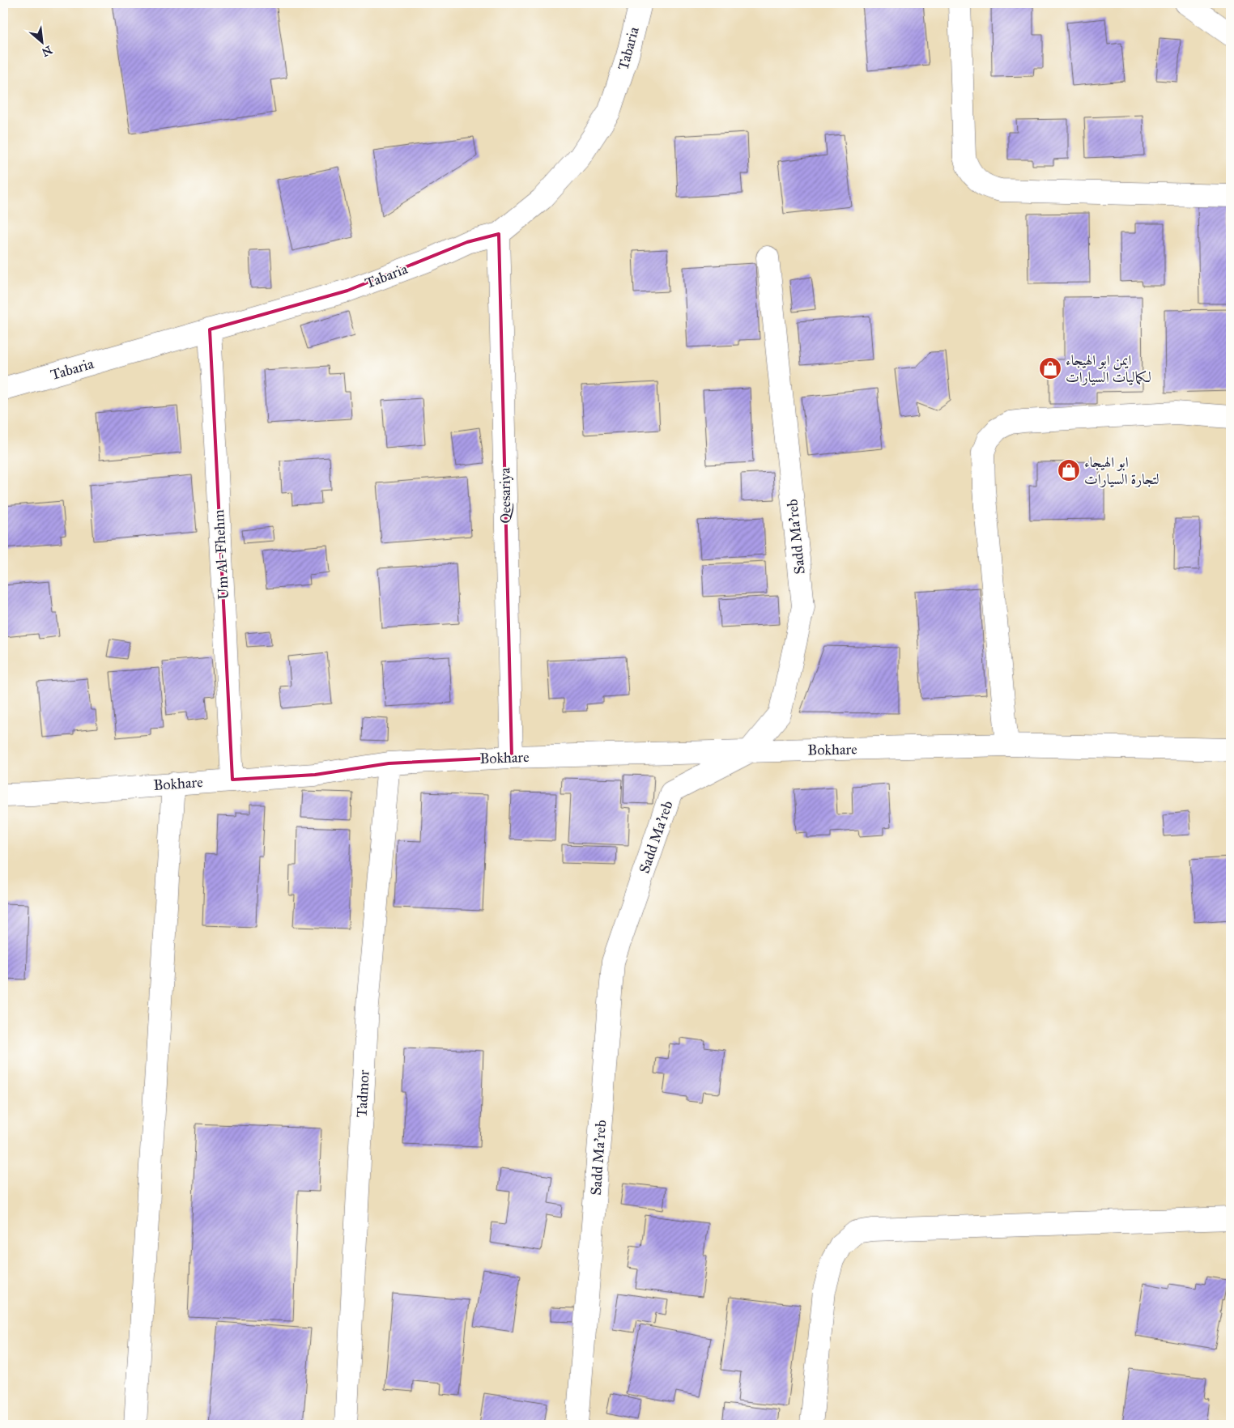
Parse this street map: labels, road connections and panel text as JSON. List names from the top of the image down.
{
  "streets": {
    "street": [
      "Tabaria",
      "Qeesariya",
      "Sadd Ma'reb",
      "Um Al-Fhehm",
      "Bokhare",
      "Tadmor"
    ]
  },
  "crossings": [
    ["Tabaria", "Qeesariya"],
    ["Tabaria", "Um Al-Fhehm"],
    ["Qeesariya", "Bokhare"],
    ["Sadd Ma'reb", "Bokhare"],
    ["Um Al-Fhehm", "Bokhare"],
    ["Bokhare", "Tadmor"]
  ],
  "places": {
    "shop": ["ايمن ابو الهيجاء لكماليات السيارات", "ابو الهيجاء لتجارة السيارات"]
  },
  "north": "bottom right"
}
